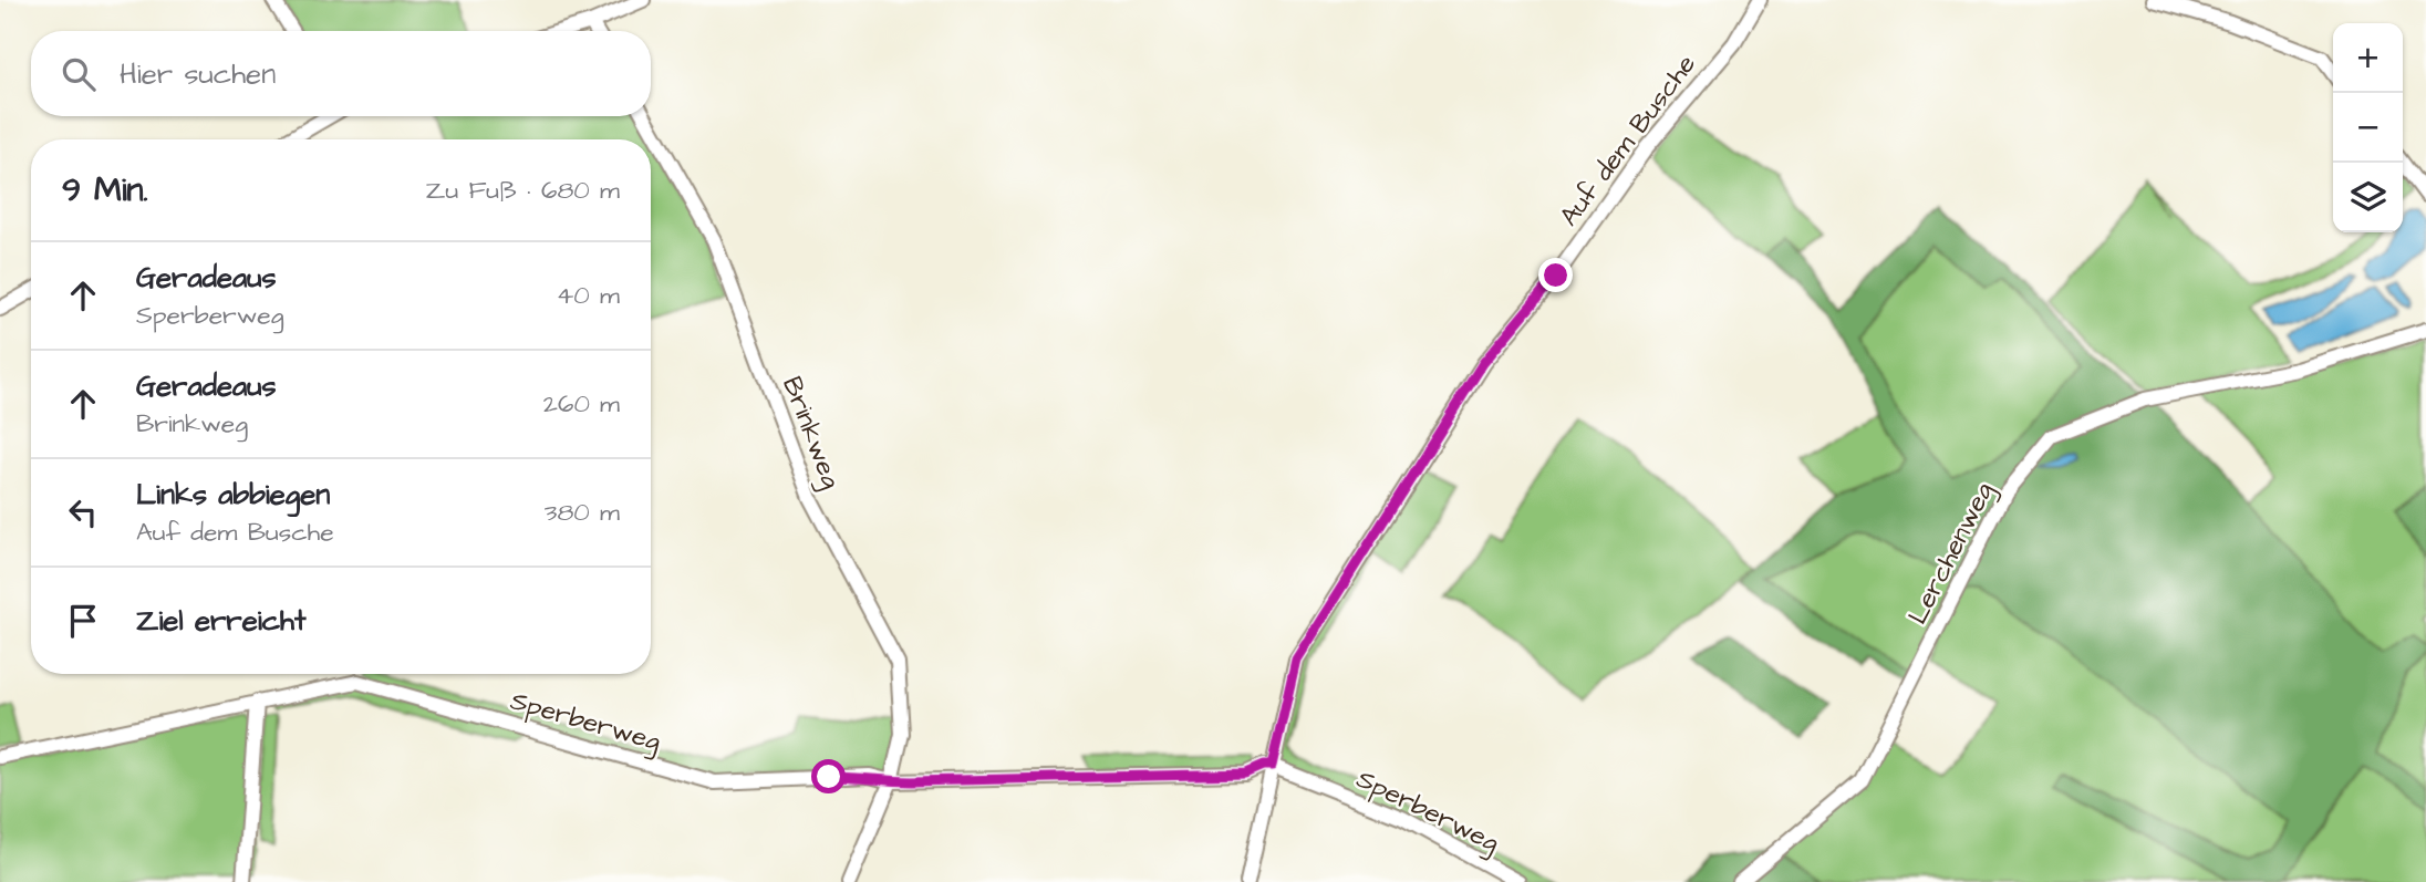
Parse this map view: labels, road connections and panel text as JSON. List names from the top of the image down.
{
  "streets": {
    "street": [
      "Auf dem Busche",
      "Brinkweg",
      "Lerchenweg",
      "Sperberweg"
    ]
  },
  "crossings": [
    ["Auf dem Busche", "Sperberweg"],
    ["Brinkweg", "Sperberweg"]
  ],
  "page": {
    "map_buttons": ["+", "−"],
    "search": "Hier suchen",
    "heading": ["9 Min.", "Zu Fuß · 680 m"],
    "list": [
      ["Geradeaus", "Sperberweg", "40 m"],
      ["Geradeaus", "Brinkweg", "260 m"],
      ["Links abbiegen", "Auf dem Busche", "380 m"],
      "Ziel erreicht"
    ]
  }
}
